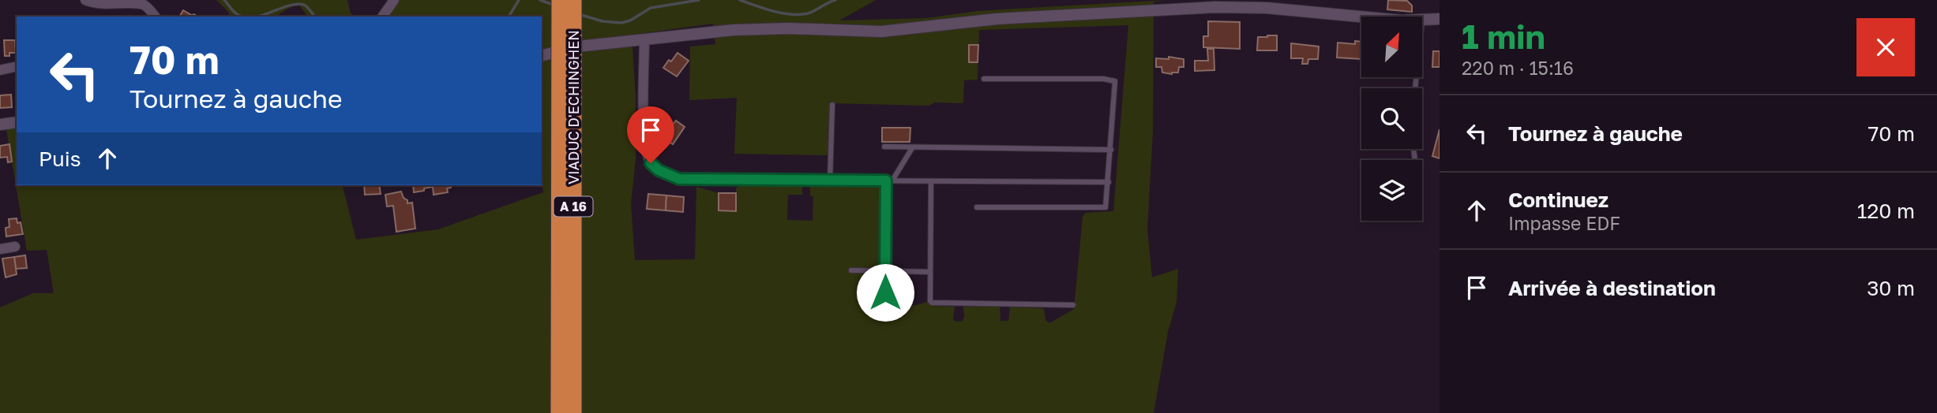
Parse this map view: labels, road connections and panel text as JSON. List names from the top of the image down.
{
  "streets": {
    "highway": ["VIADUC D'ECHINGHEN", "A 16"]
  },
  "north": "top right",
  "page": {
    "heading": ["1 min", "220 m · 15:16"],
    "turn": ["70 m", "Tournez à gauche"],
    "list": [
      {
        "name": "Tournez à gauche",
        "value": "70 m"
      },
      {
        "name": "Continuez",
        "note": "Impasse EDF",
        "value": "120 m"
      },
      {
        "name": "Arrivée à destination",
        "value": "30 m"
      }
    ],
    "then": "Puis"
  }
}
